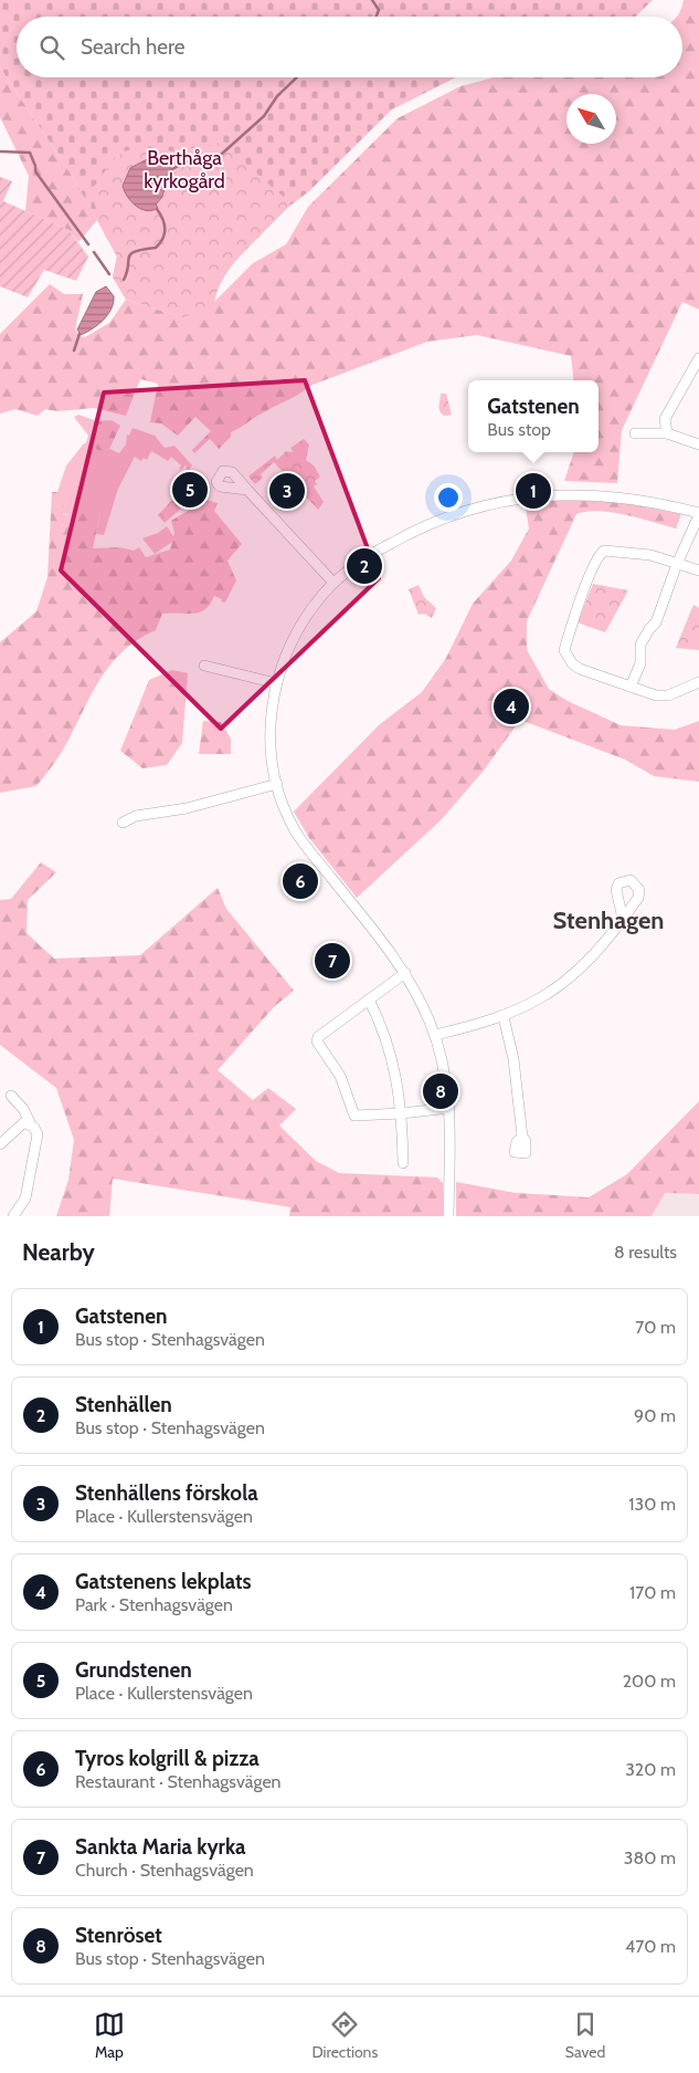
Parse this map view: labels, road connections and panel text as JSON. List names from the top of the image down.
{
  "districts": ["Stenhagen"],
  "parks": ["Berthåga kyrkogård"],
  "north": "top left",
  "page": {
    "search": "Search here",
    "popup": ["Gatstenen", "Bus stop"],
    "pins": [
      "5",
      "1",
      "3",
      "2",
      "4",
      "6",
      "7",
      "8"
    ],
    "heading": ["Nearby", "8 results"],
    "list": [
      {
        "mark": "1",
        "name": "Gatstenen",
        "note": "Bus stop · Stenhagsvägen",
        "value": "70 m"
      },
      {
        "mark": "2",
        "name": "Stenhällen",
        "note": "Bus stop · Stenhagsvägen",
        "value": "90 m"
      },
      {
        "mark": "3",
        "name": "Stenhällens förskola",
        "note": "Place · Kullerstensvägen",
        "value": "130 m"
      },
      {
        "mark": "4",
        "name": "Gatstenens lekplats",
        "note": "Park · Stenhagsvägen",
        "value": "170 m"
      },
      {
        "mark": "5",
        "name": "Grundstenen",
        "note": "Place · Kullerstensvägen",
        "value": "200 m"
      },
      {
        "mark": "6",
        "name": "Tyros kolgrill & pizza",
        "note": "Restaurant · Stenhagsvägen",
        "value": "320 m"
      },
      {
        "mark": "7",
        "name": "Sankta Maria kyrka",
        "note": "Church · Stenhagsvägen",
        "value": "380 m"
      },
      {
        "mark": "8",
        "name": "Stenröset",
        "note": "Bus stop · Stenhagsvägen",
        "value": "470 m"
      }
    ],
    "nav": ["Map", "Directions", "Saved"]
  }
}
